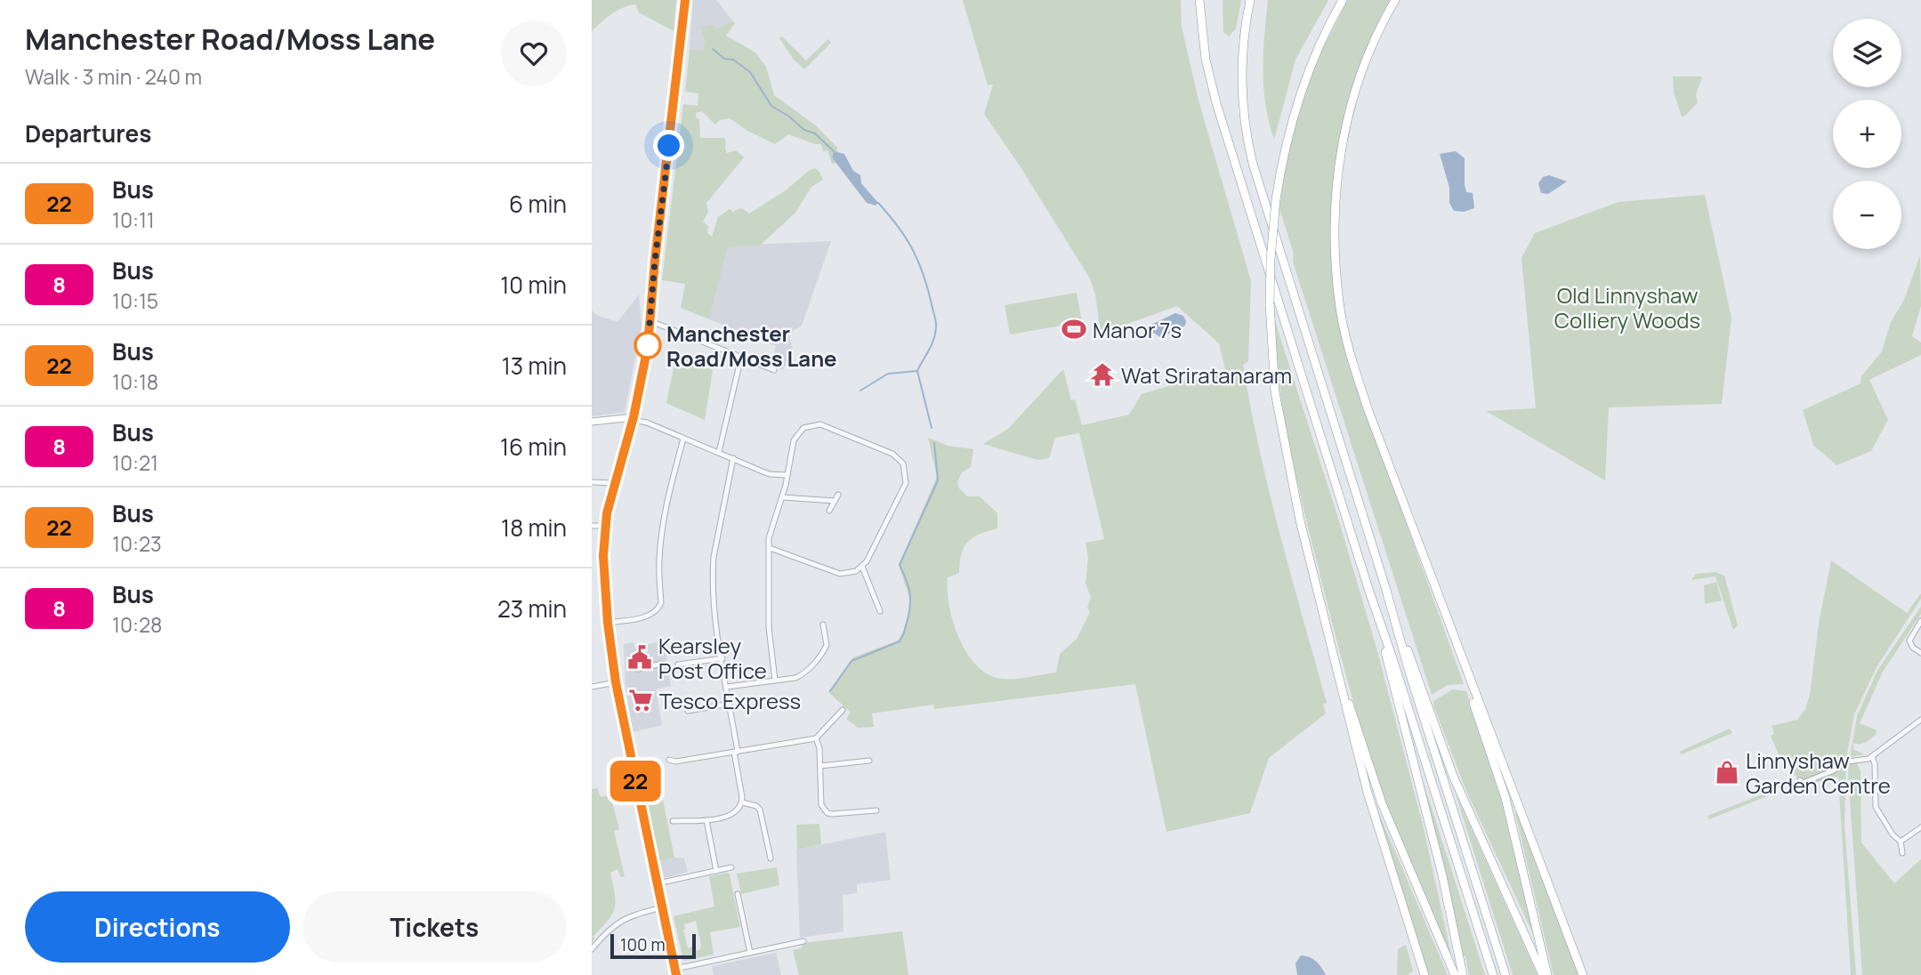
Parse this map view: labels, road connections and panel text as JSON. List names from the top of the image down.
{
  "parks": ["Old Linnyshaw Colliery Woods"],
  "places": {
    "sports": ["Manor 7s"],
    "other": ["Manchester Road/Moss Lane"],
    "temple": ["Wat Sriratanaram"],
    "public building": ["Kearsley Post Office"],
    "supermarket": ["Tesco Express"],
    "shop": ["Linnyshaw Garden Centre"]
  },
  "lines": ["bus line 22"],
  "scale_bar": "100 m",
  "page": {
    "heading": [
      ["Manchester Road/Moss Lane", "Walk · 3 min · 240 m"],
      "Departures"
    ],
    "on_map": "22",
    "map_buttons": ["+", "−"],
    "list": [
      {
        "mark": "22",
        "name": "Bus",
        "note": "10:11",
        "value": "6 min"
      },
      {
        "mark": "8",
        "name": "Bus",
        "note": "10:15",
        "value": "10 min"
      },
      {
        "mark": "22",
        "name": "Bus",
        "note": "10:18",
        "value": "13 min"
      },
      {
        "mark": "8",
        "name": "Bus",
        "note": "10:21",
        "value": "16 min"
      },
      {
        "mark": "22",
        "name": "Bus",
        "note": "10:23",
        "value": "18 min"
      },
      {
        "mark": "8",
        "name": "Bus",
        "note": "10:28",
        "value": "23 min"
      }
    ],
    "buttons": ["Directions", "Tickets"],
    "scale": "100 m"
  }
}
